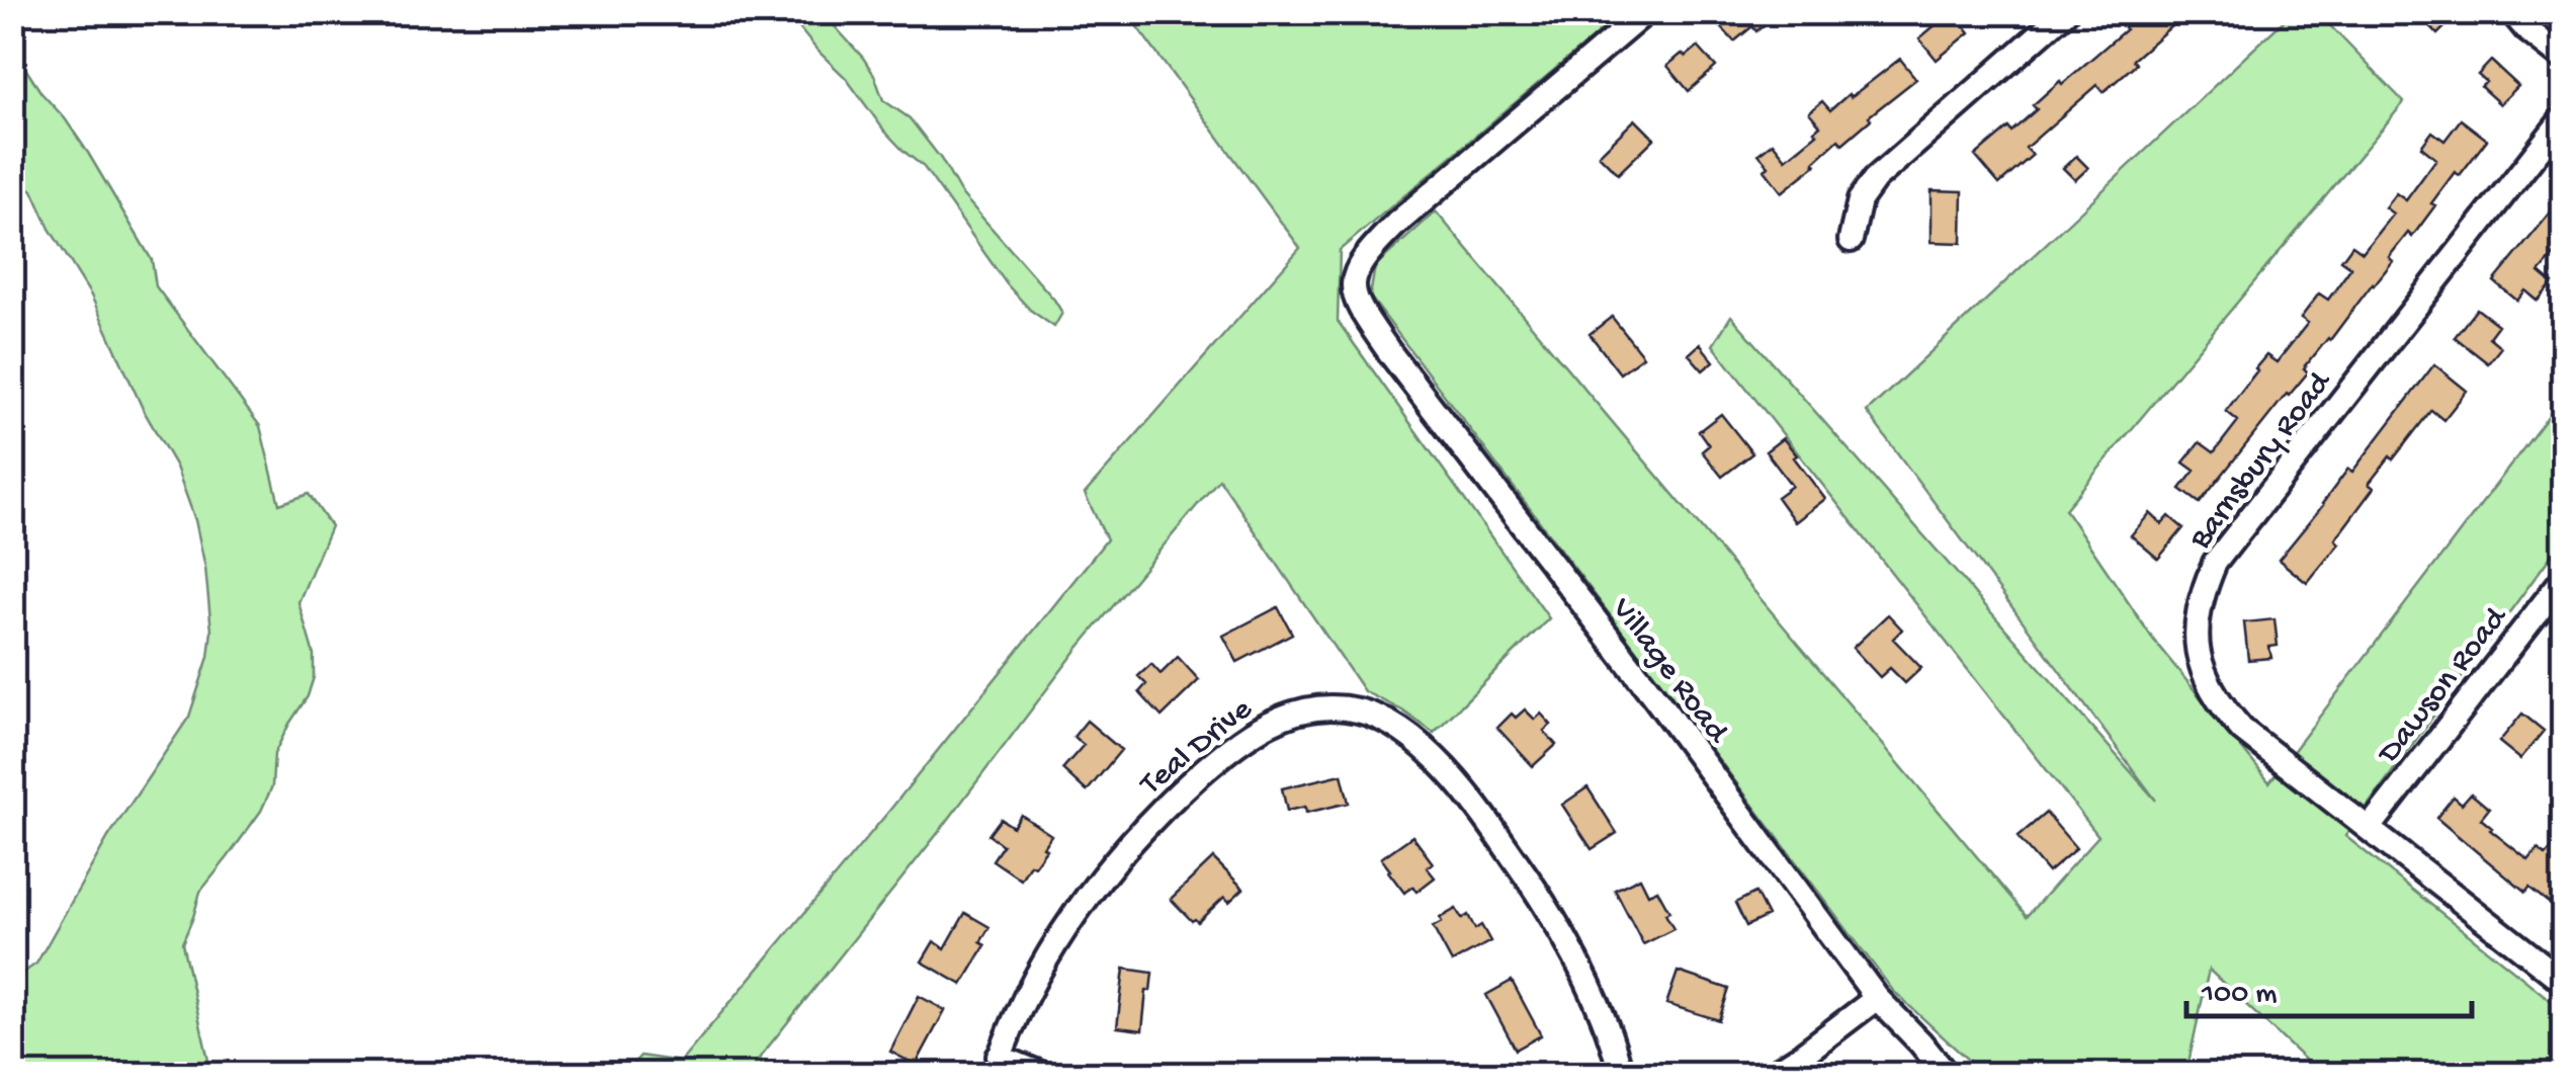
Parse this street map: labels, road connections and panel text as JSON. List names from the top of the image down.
{
  "streets": {
    "street": [
      "Barnsbury Road",
      "Village Road",
      "Dawson Road",
      "Teal Drive"
    ]
  },
  "crossings": [
    ["Barnsbury Road", "Dawson Road"]
  ],
  "scale_bar": "100 m"
}
